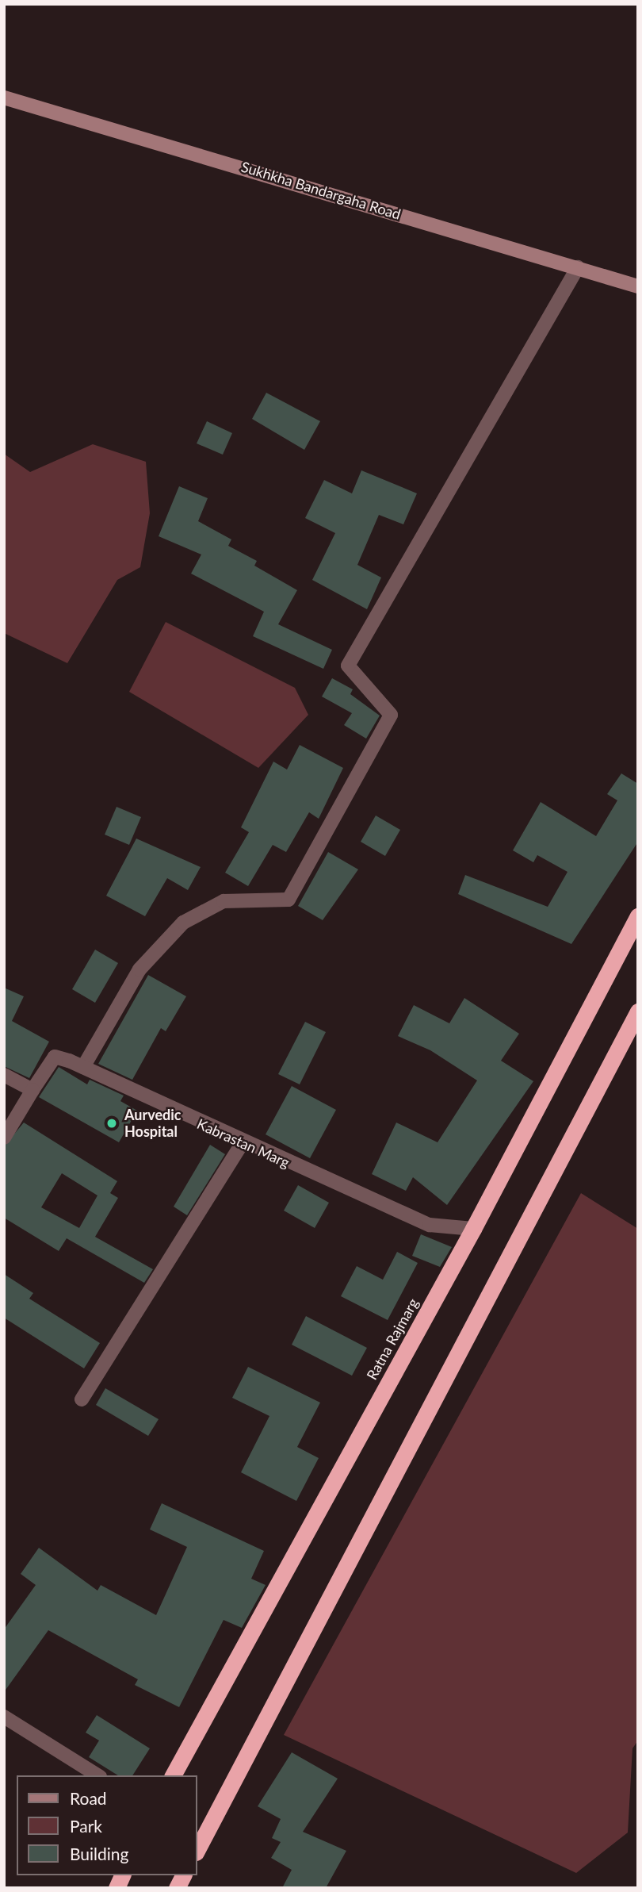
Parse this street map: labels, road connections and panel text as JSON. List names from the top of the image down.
{
  "streets": {
    "highway": ["Ratna Rajmarg"],
    "street": ["Sukhkha Bandargaha Road", "Kabrastan Marg"]
  },
  "crossings": [
    ["Kabrastan Marg", "Ratna Rajmarg"]
  ],
  "places": ["Aurvedic Hospital"],
  "legend": ["Road", "Park", "Building"]
}
